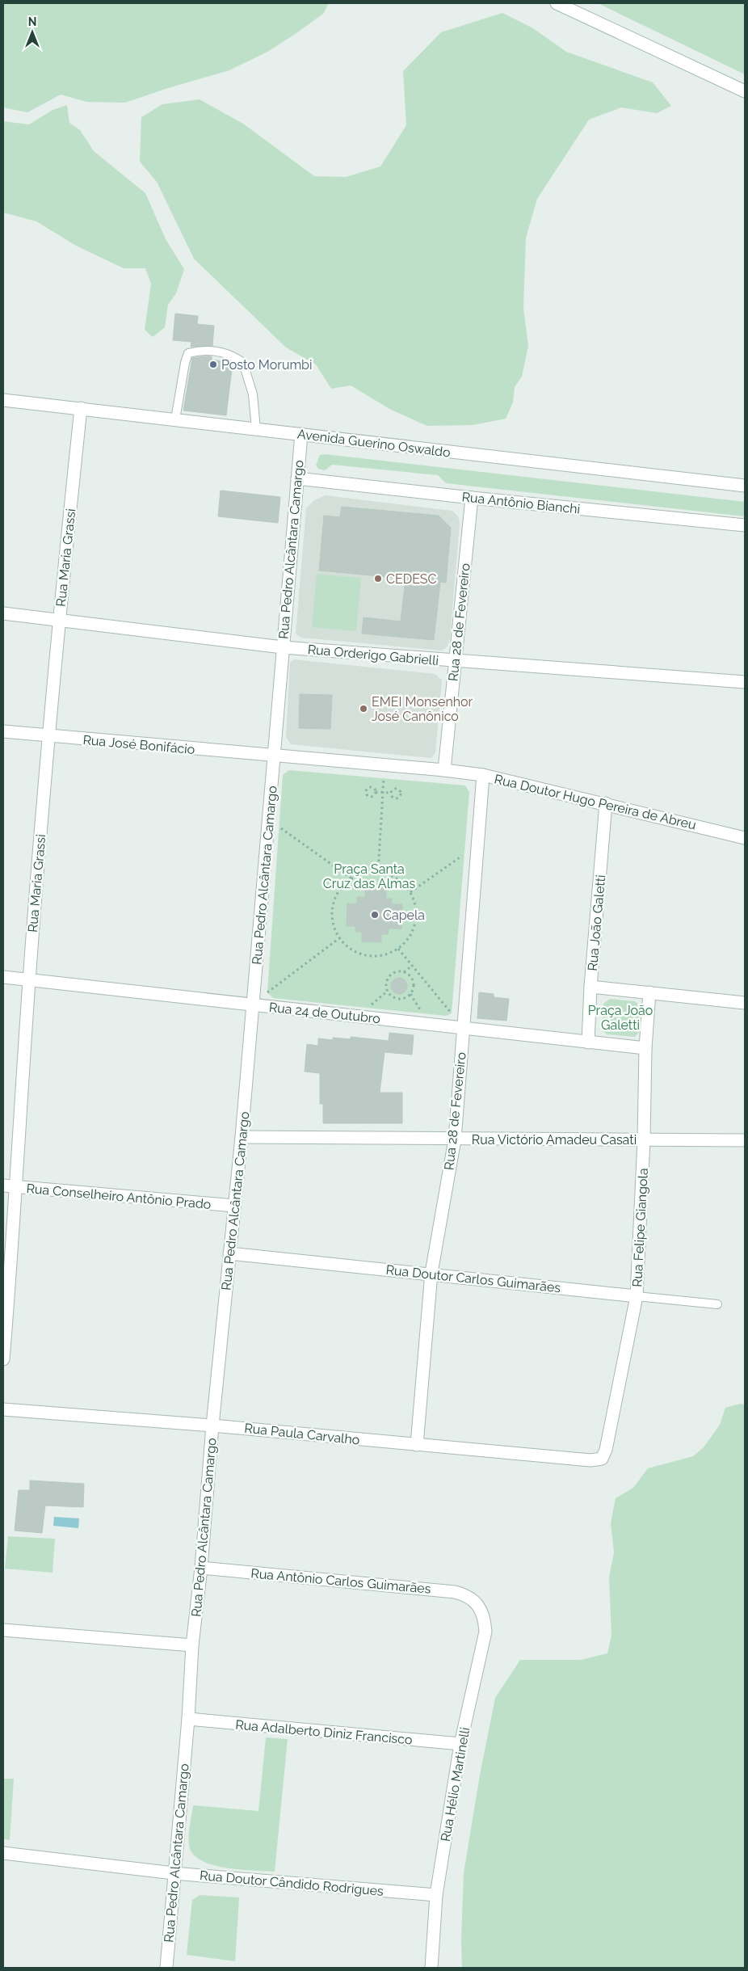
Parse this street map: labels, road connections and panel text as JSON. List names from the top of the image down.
{
  "streets": {
    "street": [
      "Avenida Guerino Oswaldo",
      "Rua Antônio Bianchi",
      "Rua Pedro Alcântara Camargo",
      "Rua Maria Grassi",
      "Rua 28 de Fevereiro",
      "Rua Orderigo Gabrielli",
      "Rua José Bonifácio",
      "Rua Doutor Hugo Pereira de Abreu",
      "Rua João Galetti",
      "Rua 24 de Outubro",
      "Rua Victório Amadeu Casati",
      "Rua Conselheiro Antônio Prado",
      "Rua Felipe Giangola",
      "Rua Doutor Carlos Guimarães",
      "Rua Paula Carvalho",
      "Rua Antônio Carlos Guimarães",
      "Rua Adalberto Diniz Francisco",
      "Rua Hélio Martinelli",
      "Rua Doutor Cândido Rodrigues"
    ]
  },
  "crossings": [
    ["Avenida Guerino Oswaldo", "Rua Pedro Alcântara Camargo"],
    ["Avenida Guerino Oswaldo", "Rua Maria Grassi"],
    ["Rua Antônio Bianchi", "Rua Pedro Alcântara Camargo"],
    ["Rua Antônio Bianchi", "Rua 28 de Fevereiro"],
    ["Rua Pedro Alcântara Camargo", "Rua Orderigo Gabrielli"],
    ["Rua Pedro Alcântara Camargo", "Rua José Bonifácio"],
    ["Rua Pedro Alcântara Camargo", "Rua 24 de Outubro"],
    ["Rua Pedro Alcântara Camargo", "Rua Victório Amadeu Casati"],
    ["Rua Pedro Alcântara Camargo", "Rua Conselheiro Antônio Prado"],
    ["Rua Pedro Alcântara Camargo", "Rua Doutor Carlos Guimarães"],
    ["Rua Pedro Alcântara Camargo", "Rua Paula Carvalho"],
    ["Rua Pedro Alcântara Camargo", "Rua Antônio Carlos Guimarães"],
    ["Rua Pedro Alcântara Camargo", "Rua Adalberto Diniz Francisco"],
    ["Rua Pedro Alcântara Camargo", "Rua Doutor Cândido Rodrigues"],
    ["Rua Maria Grassi", "Rua Orderigo Gabrielli"],
    ["Rua Maria Grassi", "Rua José Bonifácio"],
    ["Rua Maria Grassi", "Rua 24 de Outubro"],
    ["Rua Maria Grassi", "Rua Conselheiro Antônio Prado"],
    ["Rua 28 de Fevereiro", "Rua Orderigo Gabrielli"],
    ["Rua 28 de Fevereiro", "Rua José Bonifácio"],
    ["Rua 28 de Fevereiro", "Rua Doutor Hugo Pereira de Abreu"],
    ["Rua 28 de Fevereiro", "Rua 24 de Outubro"],
    ["Rua 28 de Fevereiro", "Rua Victório Amadeu Casati"],
    ["Rua 28 de Fevereiro", "Rua Doutor Carlos Guimarães"],
    ["Rua 28 de Fevereiro", "Rua Paula Carvalho"],
    ["Rua José Bonifácio", "Rua Doutor Hugo Pereira de Abreu"],
    ["Rua Doutor Hugo Pereira de Abreu", "Rua João Galetti"],
    ["Rua João Galetti", "Rua 24 de Outubro"],
    ["Rua 24 de Outubro", "Rua Felipe Giangola"],
    ["Rua Victório Amadeu Casati", "Rua Felipe Giangola"],
    ["Rua Felipe Giangola", "Rua Doutor Carlos Guimarães"],
    ["Rua Felipe Giangola", "Rua Paula Carvalho"],
    ["Rua Antônio Carlos Guimarães", "Rua Hélio Martinelli"],
    ["Rua Adalberto Diniz Francisco", "Rua Hélio Martinelli"],
    ["Rua Hélio Martinelli", "Rua Doutor Cândido Rodrigues"]
  ],
  "parks": ["Praça Santa Cruz das Almas", "Praça João Galetti"],
  "places": [
    "Posto Morumbi",
    "CEDESC",
    "EMEI Monsenhor José Canônico",
    "Capela"
  ],
  "north": "top"
}
